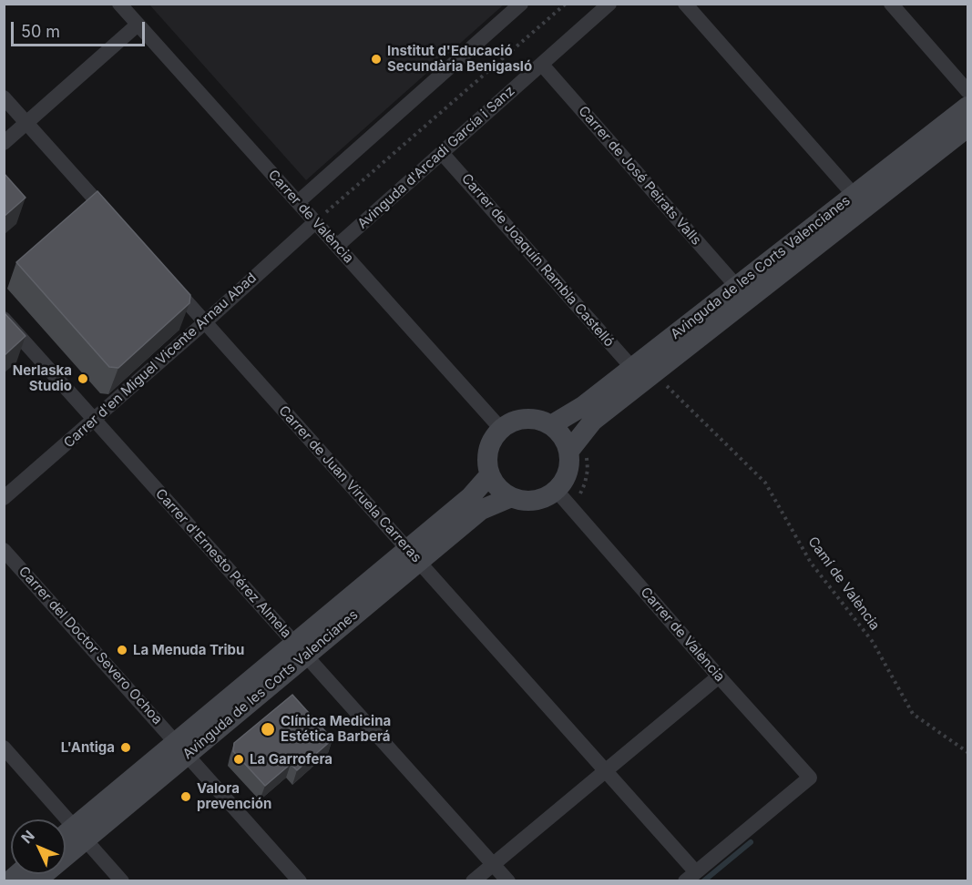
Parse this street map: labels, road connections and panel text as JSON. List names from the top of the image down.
{
  "streets": {
    "street": [
      "Avinguda d'Arcadi García i Sanz",
      "Carrer de José Peirats Valls",
      "Carrer de València",
      "Carrer de Joaquín Rambla Castelló",
      "Avinguda de les Corts Valencianes",
      "Carrer d'en Miguel Vicente Arnau Abad",
      "Carrer de Juan Viruela Carreras",
      "Carrer d'Ernesto Pérez Almela",
      "Carrer del Doctor Severo Ochoa"
    ],
    "path": ["Camí de València"]
  },
  "crossings": [
    ["Avinguda d'Arcadi García i Sanz", "Carrer de José Peirats Valls"],
    ["Avinguda d'Arcadi García i Sanz", "Carrer de València"],
    ["Avinguda d'Arcadi García i Sanz", "Carrer de Joaquín Rambla Castelló"],
    ["Carrer de José Peirats Valls", "Avinguda de les Corts Valencianes"],
    ["Carrer de València", "Avinguda de les Corts Valencianes"],
    ["Carrer de València", "Carrer d'en Miguel Vicente Arnau Abad"],
    ["Carrer de València", "Carrer de Juan Viruela Carreras"],
    ["Carrer de Joaquín Rambla Castelló", "Avinguda de les Corts Valencianes"],
    ["Avinguda de les Corts Valencianes", "Carrer de Juan Viruela Carreras"],
    ["Avinguda de les Corts Valencianes", "Carrer d'Ernesto Pérez Almela"],
    ["Avinguda de les Corts Valencianes", "Carrer del Doctor Severo Ochoa"],
    ["Carrer d'en Miguel Vicente Arnau Abad", "Carrer de Juan Viruela Carreras"],
    ["Carrer d'en Miguel Vicente Arnau Abad", "Carrer d'Ernesto Pérez Almela"]
  ],
  "places": [
    "Institut d'Educació Secundària Benigasló",
    "Nerlaska Studio",
    "La Menuda Tribu",
    "Clínica Medicina Estética Barberá",
    "L'Antiga",
    "La Garrofera",
    "Valora prevención"
  ],
  "scale_bar": "50 m",
  "north": "top left"
}
